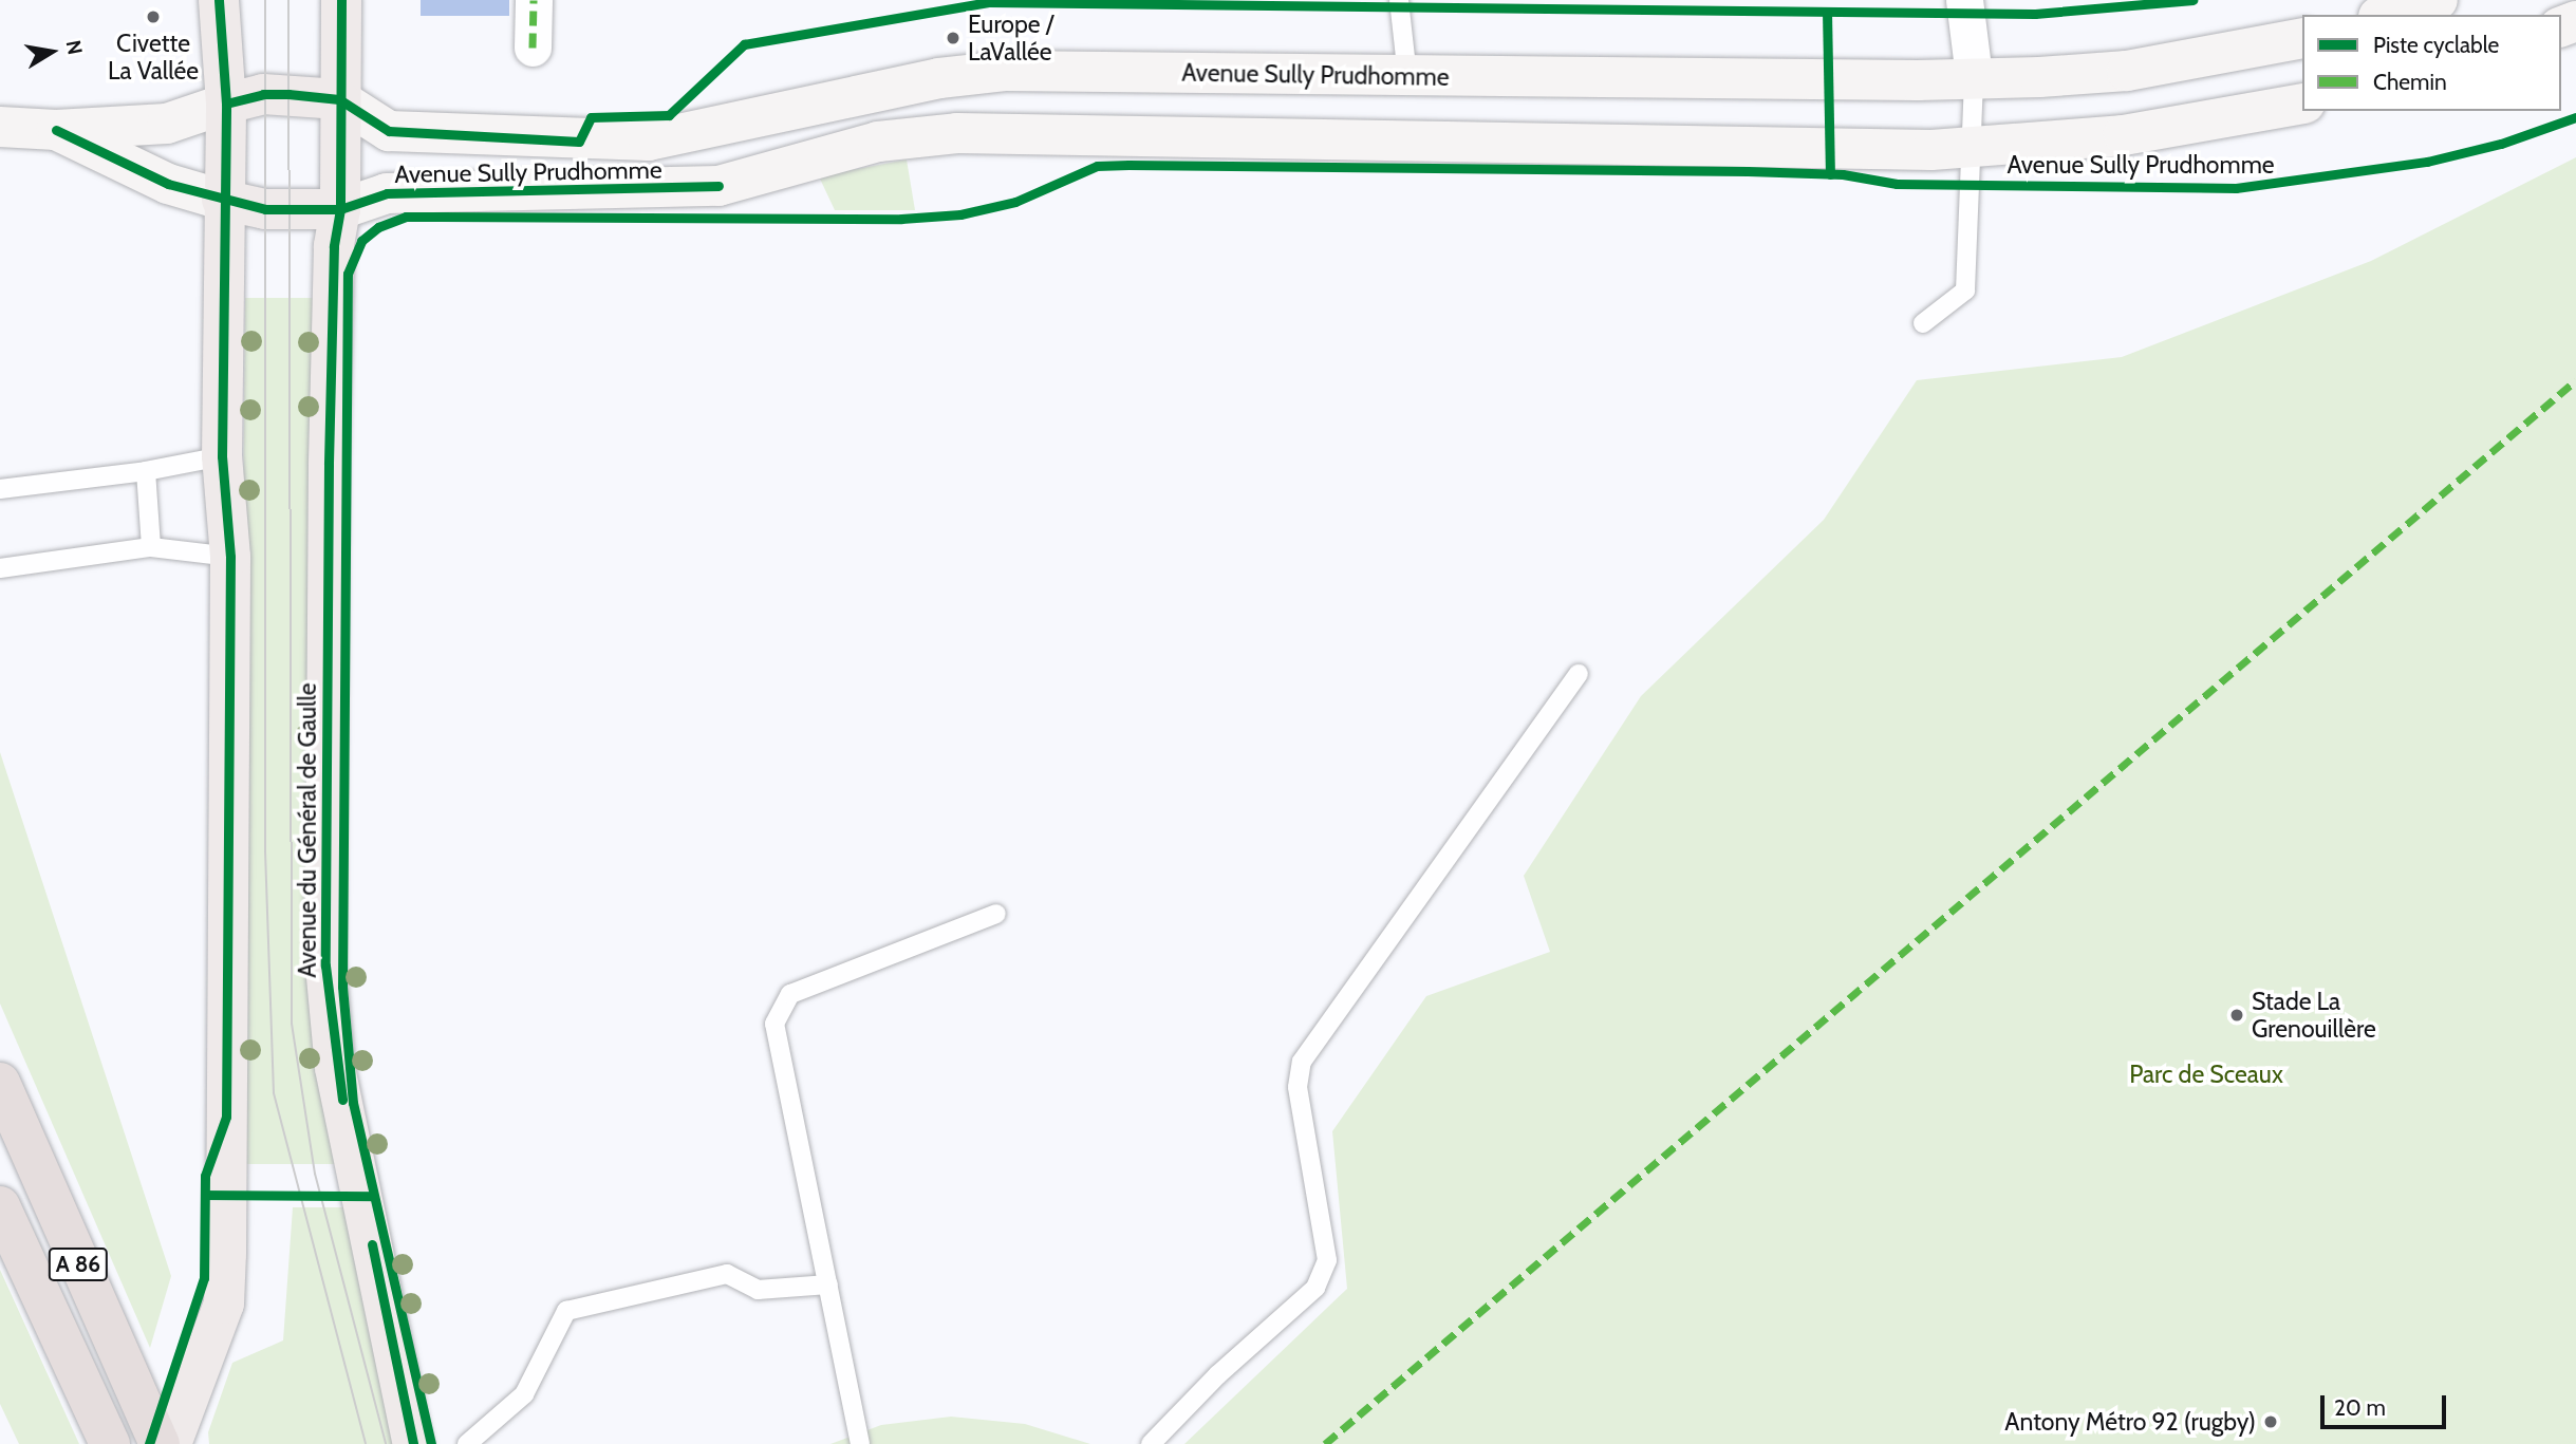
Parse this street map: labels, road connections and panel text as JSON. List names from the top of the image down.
{
  "streets": {
    "highway": ["A 86"],
    "main road": ["Avenue Sully Prudhomme", "Avenue du Général de Gaulle"]
  },
  "crossings": [
    ["Avenue Sully Prudhomme", "Avenue du Général de Gaulle"]
  ],
  "parks": ["Parc de Sceaux"],
  "places": [
    "Civette La Vallée",
    "Europe / LaVallée",
    "Stade La Grenouillère",
    "Antony Métro 92 (rugby)"
  ],
  "legend": ["Piste cyclable", "Chemin"],
  "scale_bar": "20 m",
  "north": "right"
}
